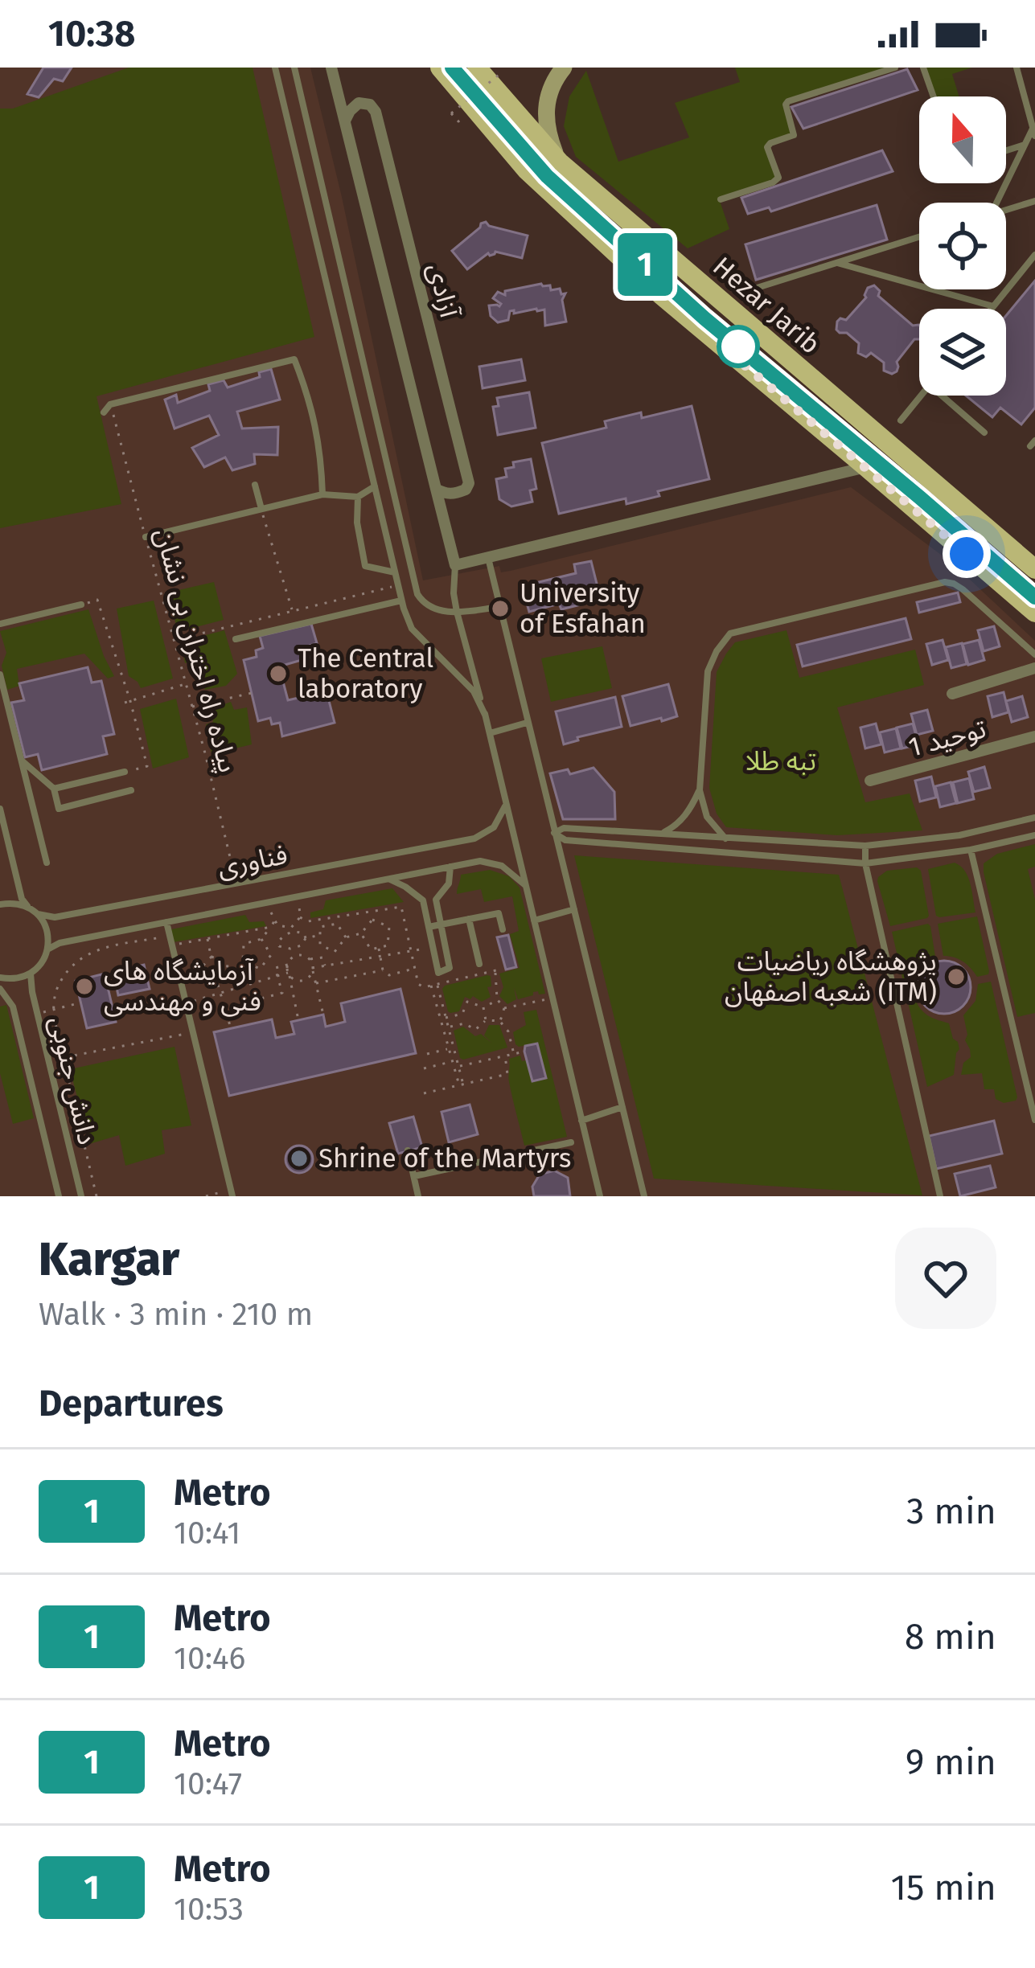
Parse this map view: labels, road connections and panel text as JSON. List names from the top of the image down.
{
  "streets": {
    "main road": ["Hezar Jarib"],
    "street": ["آزادی", "توحید 1"],
    "lane": ["فناوری", "دانش جنوبی"],
    "path": ["پیاده راه اختران بی نشان"]
  },
  "crossings": [
    ["پیاده راه اختران بی نشان", "فناوری"]
  ],
  "parks": ["تبه طلا"],
  "places": [
    "University of Esfahan",
    "The Central laboratory",
    "پژوهشگاه رياضيات شعبه اصفهان (ITM)",
    "آزمایشگاه های فنی و مهندسی",
    "Shrine of the Martyrs"
  ],
  "lines": ["metro line 1"],
  "north": "top",
  "page": {
    "status": "10:38",
    "on_map": "1",
    "heading": [
      ["Kargar", "Walk · 3 min · 210 m"],
      "Departures"
    ],
    "list": [
      {
        "mark": "1",
        "name": "Metro",
        "note": "10:41",
        "value": "3 min"
      },
      {
        "mark": "1",
        "name": "Metro",
        "note": "10:46",
        "value": "8 min"
      },
      {
        "mark": "1",
        "name": "Metro",
        "note": "10:47",
        "value": "9 min"
      },
      {
        "mark": "1",
        "name": "Metro",
        "note": "10:53",
        "value": "15 min"
      }
    ]
  }
}
